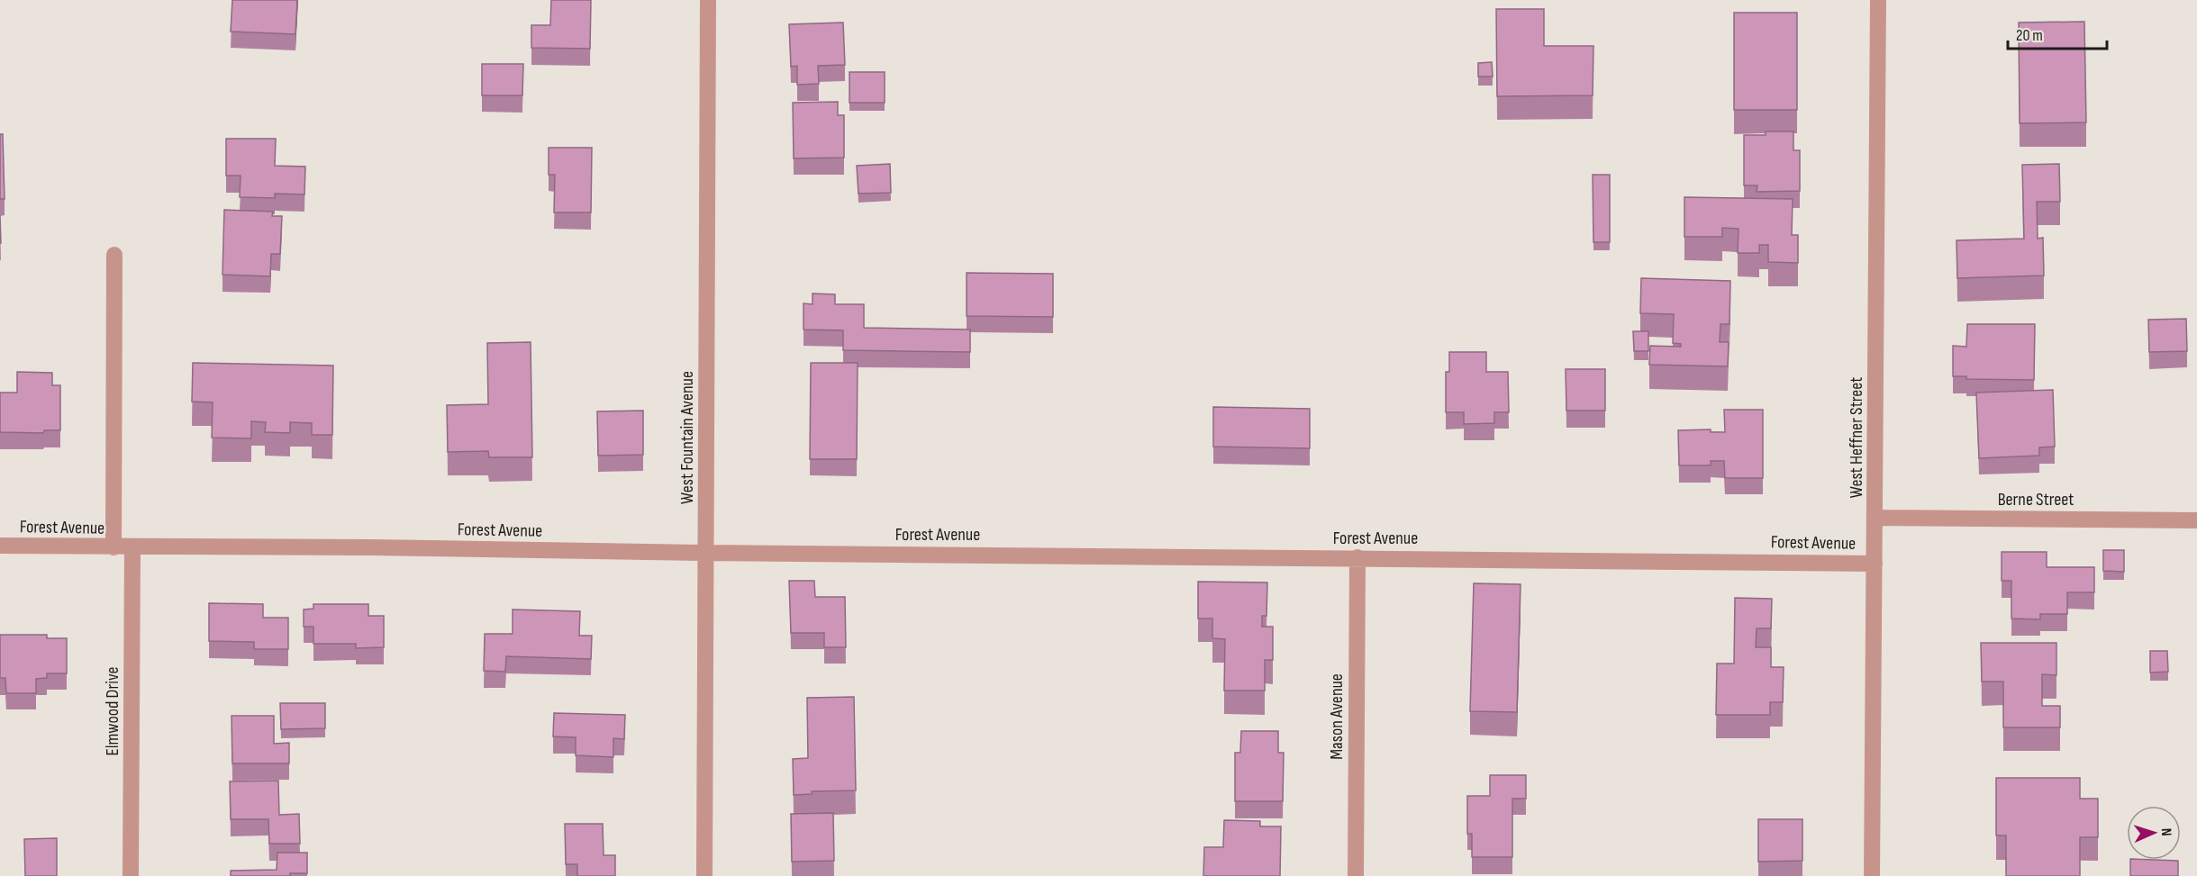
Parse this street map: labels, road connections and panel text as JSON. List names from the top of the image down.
{
  "streets": {
    "street": [
      "West Fountain Avenue",
      "West Heffner Street",
      "Berne Street",
      "Forest Avenue",
      "Elmwood Drive",
      "Mason Avenue"
    ]
  },
  "crossings": [
    ["West Fountain Avenue", "Forest Avenue"],
    ["West Heffner Street", "Berne Street"],
    ["West Heffner Street", "Forest Avenue"],
    ["Forest Avenue", "Elmwood Drive"],
    ["Forest Avenue", "Mason Avenue"]
  ],
  "scale_bar": "20 m",
  "north": "right"
}
